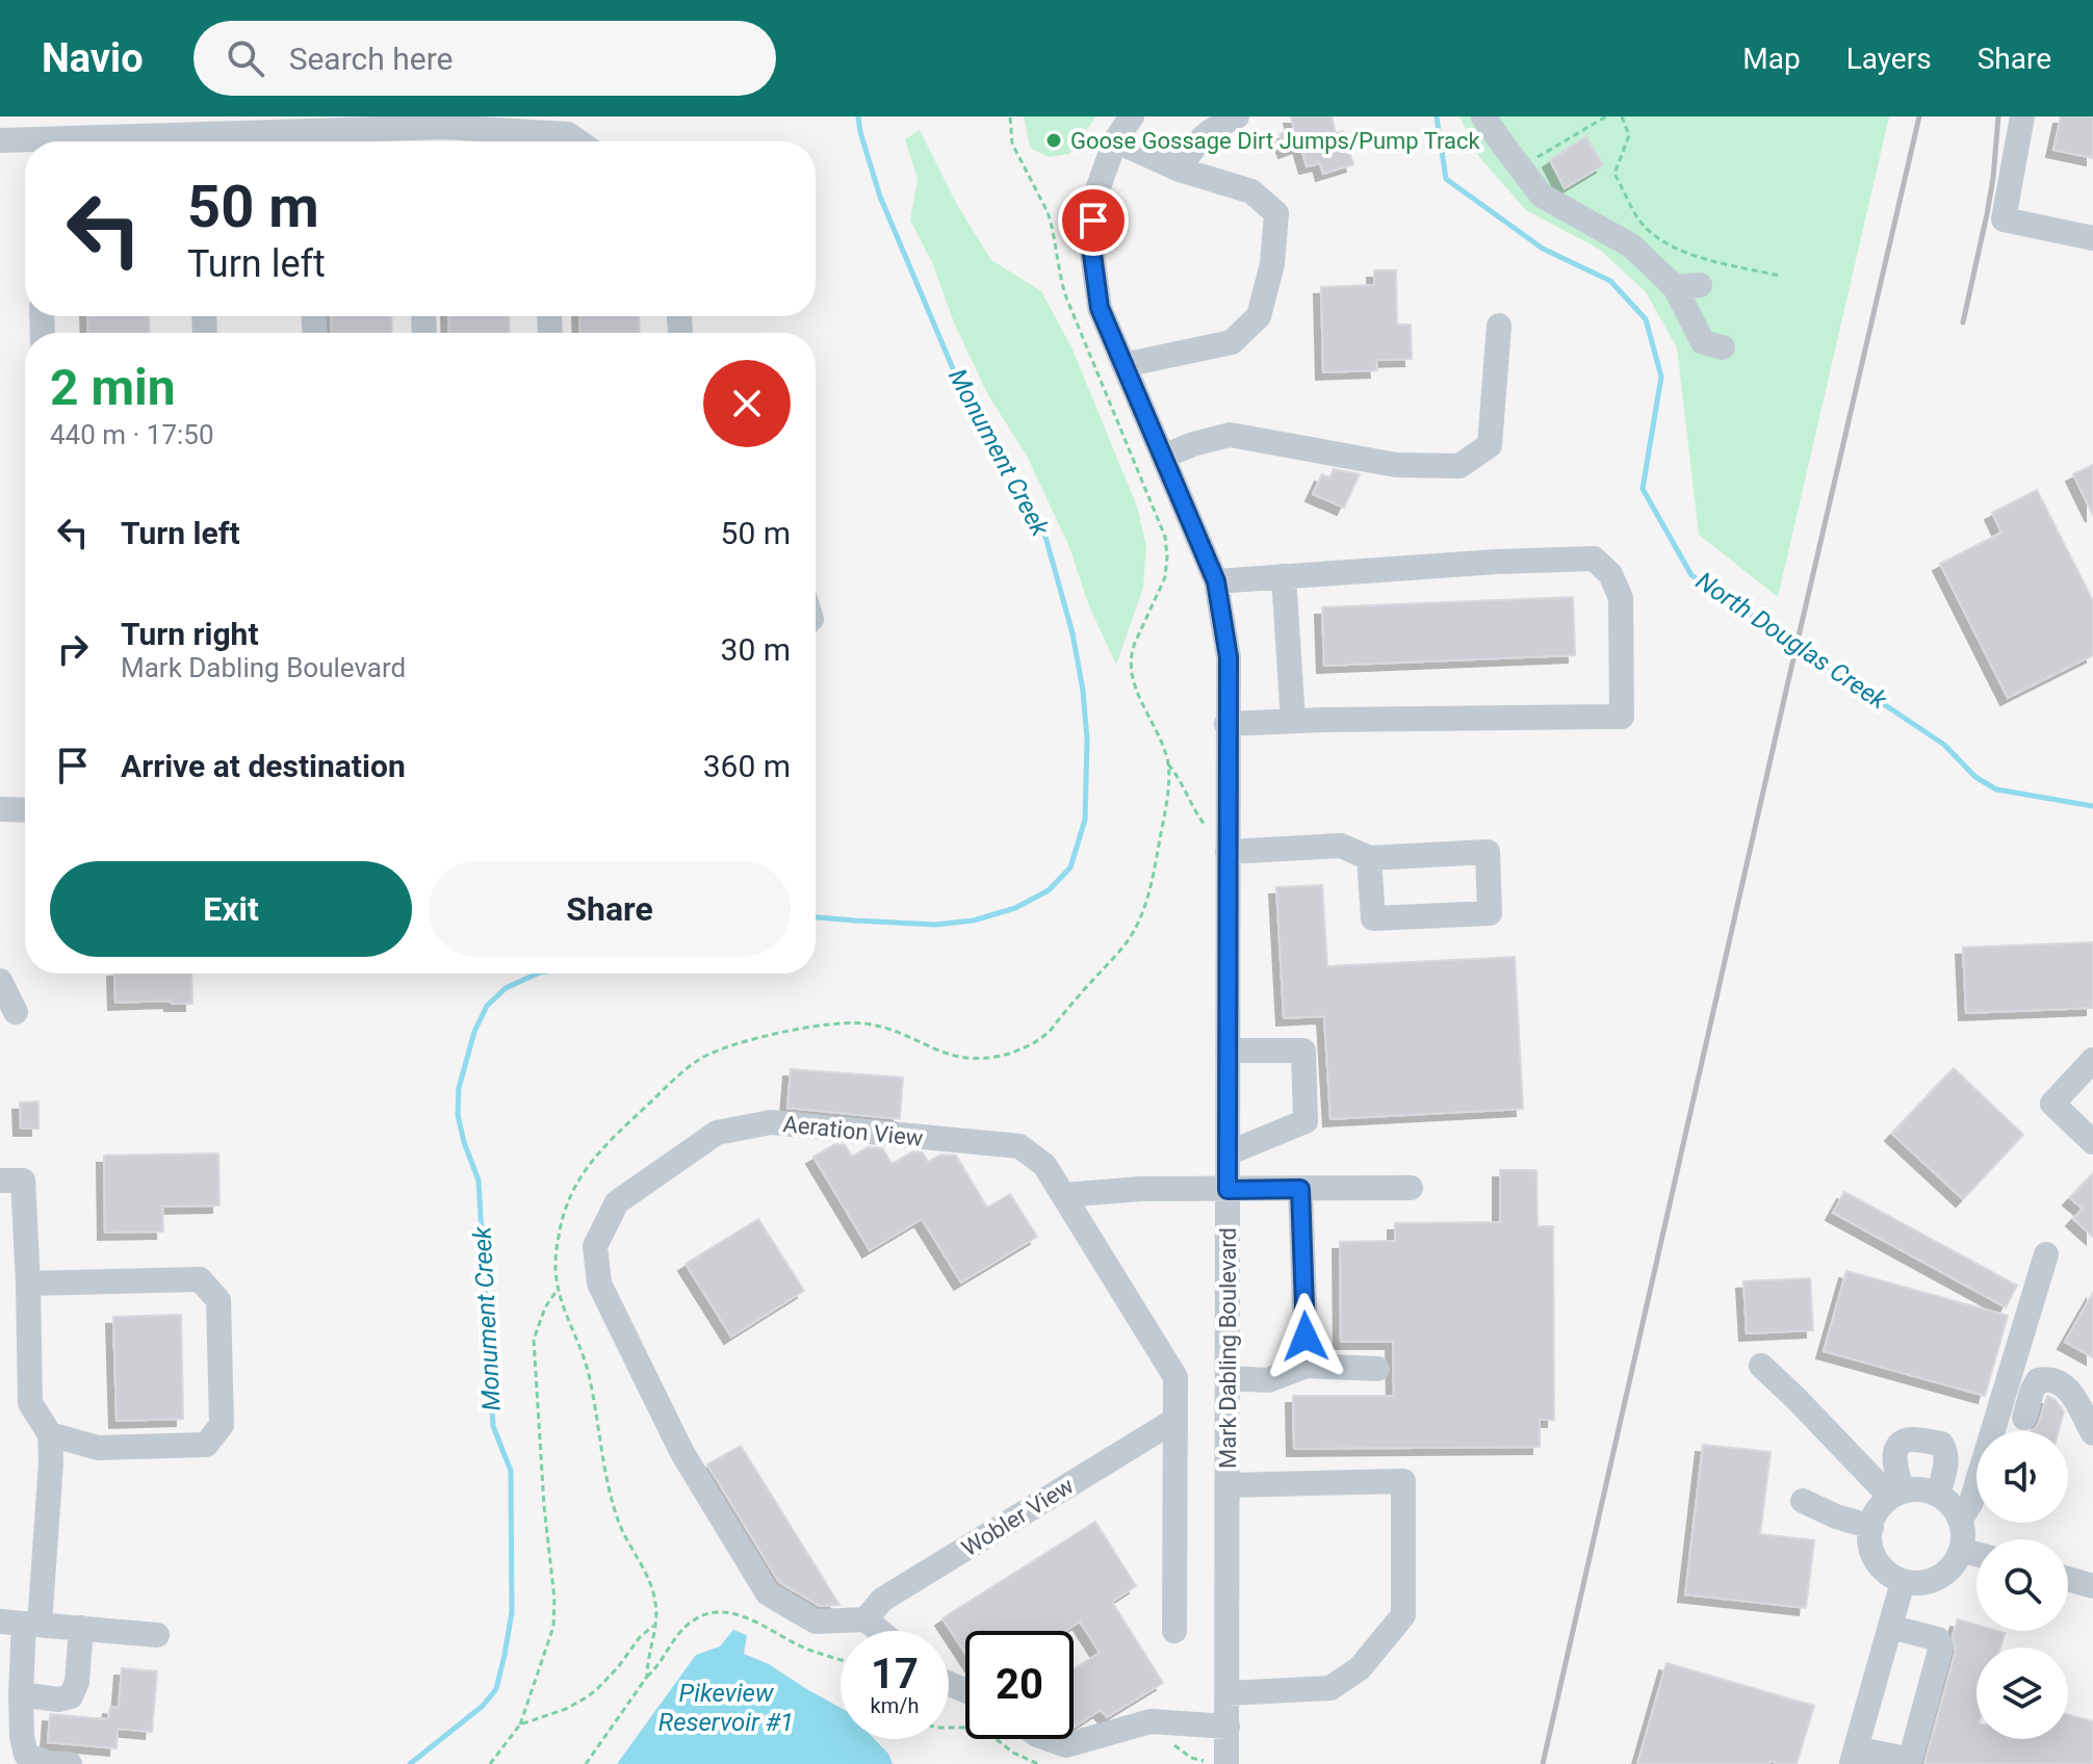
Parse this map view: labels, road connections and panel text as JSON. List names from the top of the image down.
{
  "streets": {
    "street": ["Aeration View", "Mark Dabling Boulevard", "Wobler View"]
  },
  "crossings": [
    ["Aeration View", "Wobler View"]
  ],
  "water": ["Monument Creek", "North Douglas Creek", "Pikeview Reservoir #1"],
  "places": ["Goose Gossage Dirt Jumps/Pump Track"],
  "page": {
    "header": "Navio",
    "search": "Search here",
    "nav": ["Map", "Layers", "Share"],
    "turn": ["50 m", "Turn left"],
    "heading": ["2 min", "440 m · 17:50"],
    "list": [
      {
        "name": "Turn left",
        "value": "50 m"
      },
      {
        "name": "Turn right",
        "note": "Mark Dabling Boulevard",
        "value": "30 m"
      },
      {
        "name": "Arrive at destination",
        "value": "360 m"
      }
    ],
    "buttons": ["Exit", "Share"],
    "speed": "17 km/h",
    "limit": "20"
  }
}
